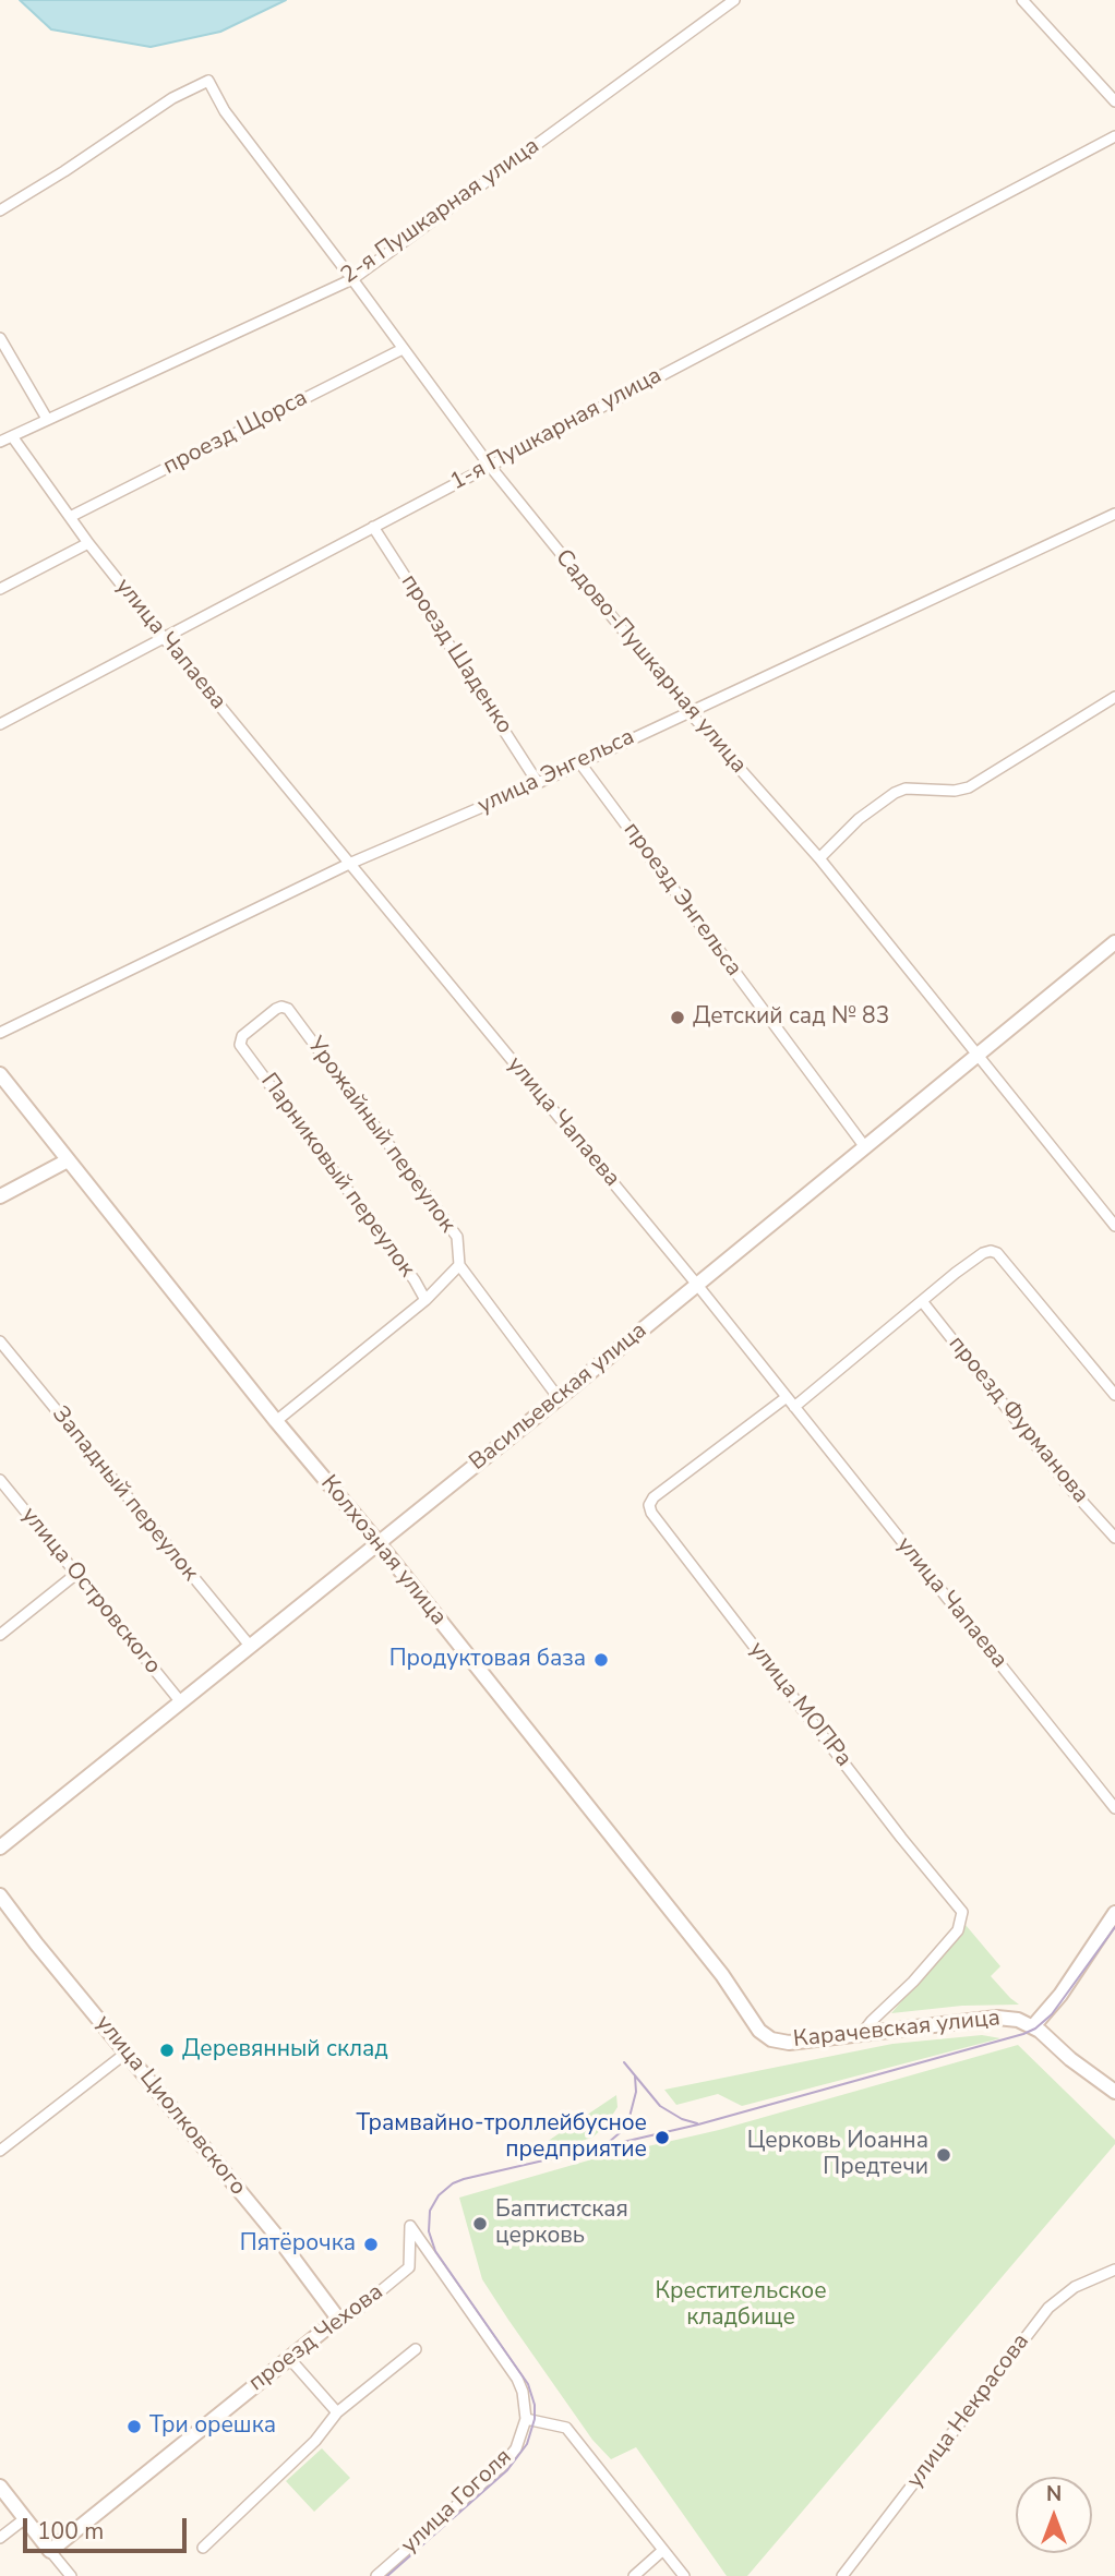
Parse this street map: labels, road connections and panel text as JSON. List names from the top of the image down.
{
  "streets": {
    "street": [
      "2-я Пушкарная улица",
      "1-я Пушкарная улица",
      "проезд Щорса",
      "улица Чапаева",
      "проезд Шаденко",
      "Садово-Пушкарная улица",
      "улица Энгельса",
      "проезд Энгельса",
      "Урожайный переулок",
      "Парниковый переулок",
      "Васильевская улица",
      "проезд Фурманова",
      "Западный переулок",
      "Колхозная улица",
      "улица Островского",
      "улица МОПРа",
      "Карачевская улица",
      "улица Циолковского",
      "проезд Чехова",
      "улица Некрасова",
      "улица Гоголя"
    ]
  },
  "crossings": [
    ["2-я Пушкарная улица", "улица Чапаева"],
    ["2-я Пушкарная улица", "Садово-Пушкарная улица"],
    ["1-я Пушкарная улица", "улица Чапаева"],
    ["1-я Пушкарная улица", "проезд Шаденко"],
    ["1-я Пушкарная улица", "Садово-Пушкарная улица"],
    ["проезд Щорса", "улица Чапаева"],
    ["проезд Щорса", "Садово-Пушкарная улица"],
    ["улица Чапаева", "улица Энгельса"],
    ["улица Чапаева", "Васильевская улица"],
    ["улица Чапаева", "улица МОПРа"],
    ["проезд Шаденко", "улица Энгельса"],
    ["Садово-Пушкарная улица", "улица Энгельса"],
    ["Садово-Пушкарная улица", "Васильевская улица"],
    ["улица Энгельса", "проезд Энгельса"],
    ["проезд Энгельса", "Васильевская улица"],
    ["Урожайный переулок", "Парниковый переулок"],
    ["Урожайный переулок", "Васильевская улица"],
    ["Парниковый переулок", "Колхозная улица"],
    ["Васильевская улица", "Западный переулок"],
    ["Васильевская улица", "Колхозная улица"],
    ["Васильевская улица", "улица Островского"],
    ["Колхозная улица", "Карачевская улица"],
    ["улица МОПРа", "Карачевская улица"],
    ["улица Циолковского", "проезд Чехова"],
    ["проезд Чехова", "улица Гоголя"]
  ],
  "parks": ["Крестительское кладбище"],
  "places": [
    "Детский сад № 83",
    "Продуктовая база",
    "Деревянный склад",
    "Трамвайно-троллейбусное предприятие",
    "Церковь Иоанна Предтечи",
    "Баптистская церковь",
    "Пятёрочка",
    "Три орешка"
  ],
  "scale_bar": "100 m",
  "north": "top"
}
